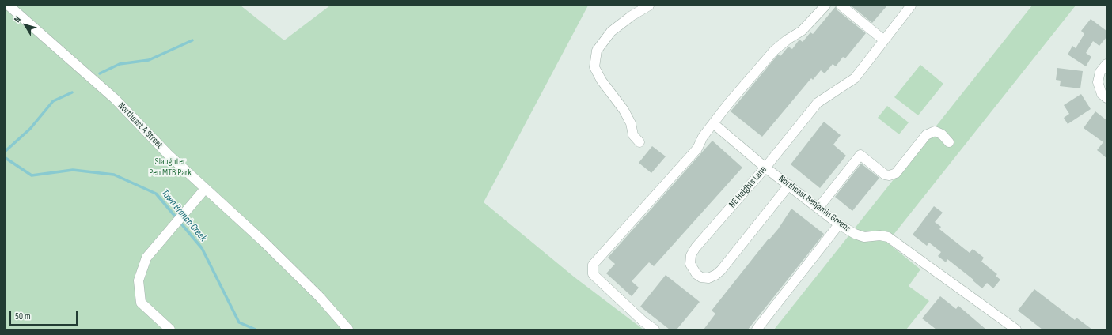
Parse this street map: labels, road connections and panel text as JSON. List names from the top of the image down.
{
  "streets": {
    "street": ["Northeast A Street", "NE Heights Lane", "Northeast Benjamin Greens"]
  },
  "crossings": [
    ["NE Heights Lane", "Northeast Benjamin Greens"]
  ],
  "water": ["Town Branch Creek"],
  "parks": ["Slaughter Pen MTB Park"],
  "scale_bar": "50 m",
  "north": "top left"
}
